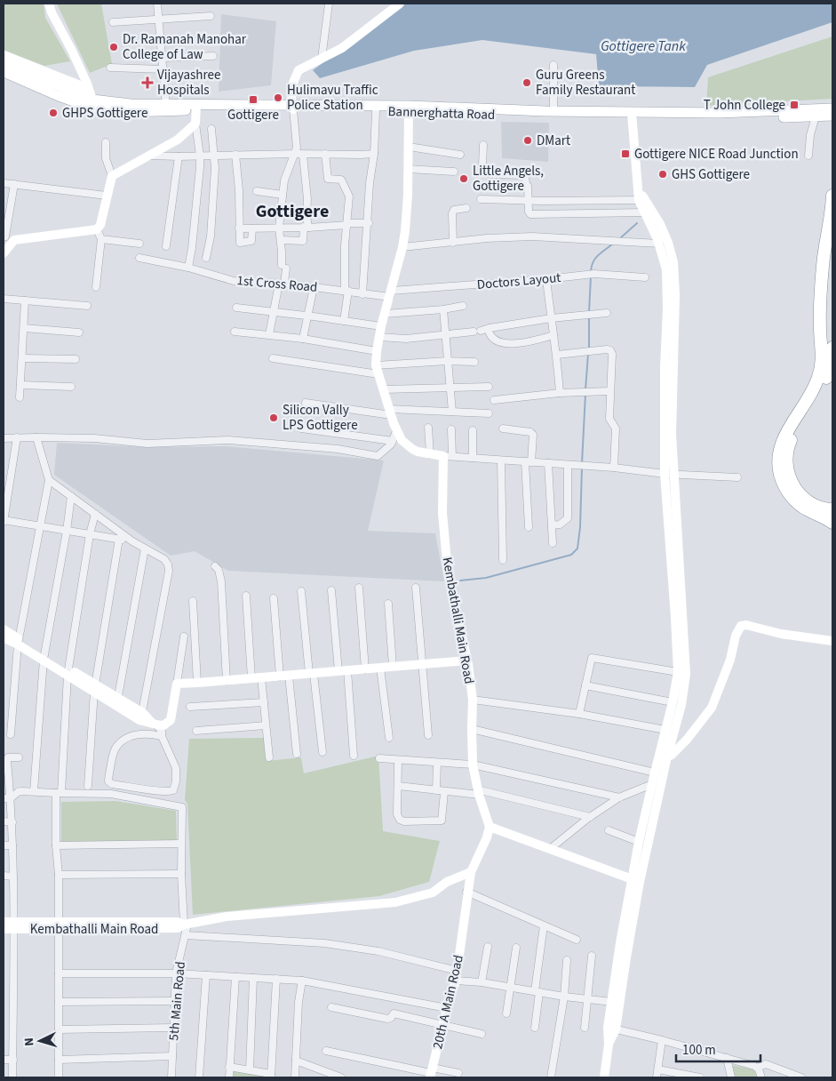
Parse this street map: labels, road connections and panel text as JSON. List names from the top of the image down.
{
  "streets": {
    "main road": ["Bannerghatta Road"],
    "street": [
      "Doctors Layout",
      "1st Cross Road",
      "Kembathalli Main Road",
      "5th Main Road",
      "20th A Main Road"
    ]
  },
  "crossings": [
    ["Doctors Layout", "1st Cross Road"],
    ["Kembathalli Main Road", "5th Main Road"],
    ["Kembathalli Main Road", "20th A Main Road"]
  ],
  "districts": ["Gottigere"],
  "water": ["Gottigere Tank"],
  "places": {
    "other": [
      "Dr. Ramanah Manohar College of Law",
      "Guru Greens Family Restaurant",
      "Hulimavu Traffic Police Station",
      "GHPS Gottigere",
      "DMart",
      "GHS Gottigere",
      "Little Angels, Gottigere",
      "Silicon Vally LPS Gottigere"
    ],
    "health": ["Vijayashree Hospitals"],
    "transit": ["Gottigere", "T John College", "Gottigere NICE Road Junction"]
  },
  "scale_bar": "100 m",
  "north": "left"
}
